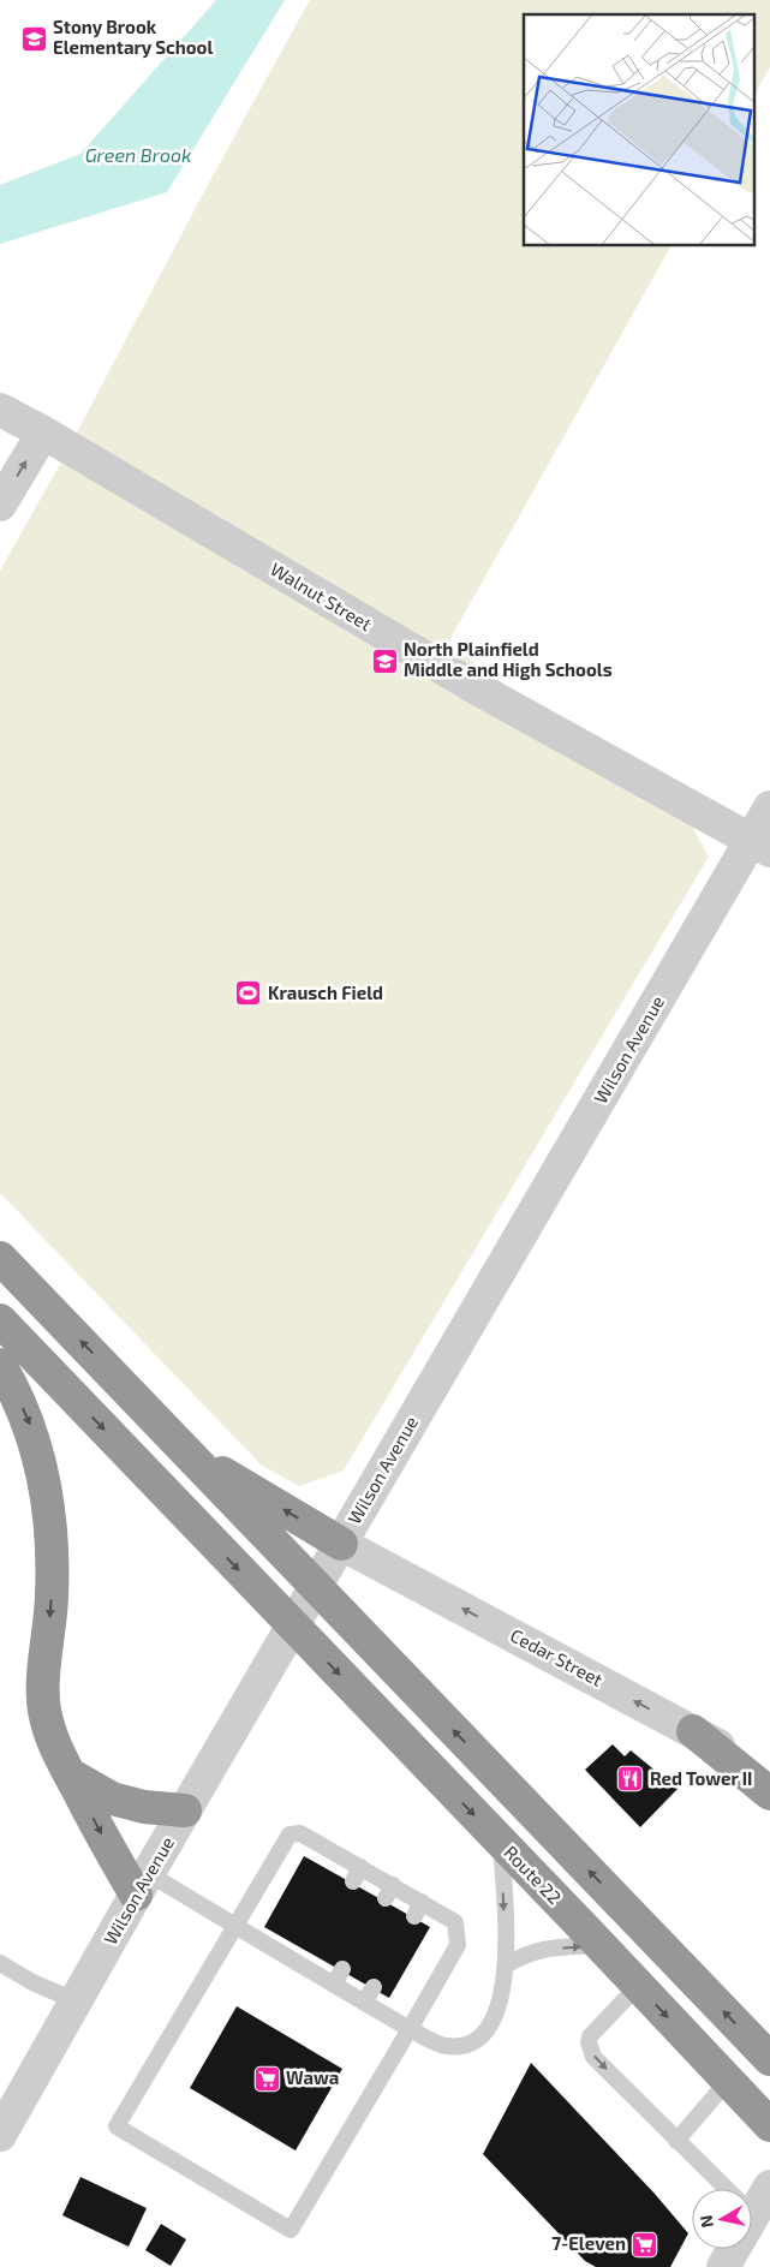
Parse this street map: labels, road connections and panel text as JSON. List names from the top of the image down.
{
  "streets": {
    "highway": ["Route 22"],
    "street": ["Walnut Street", "Wilson Avenue", "Cedar Street"]
  },
  "crossings": [
    ["Walnut Street", "Wilson Avenue"],
    ["Wilson Avenue", "Cedar Street"],
    ["Wilson Avenue", "Route 22"]
  ],
  "one_way": ["Cedar Street"],
  "water": ["Green Brook"],
  "places": {
    "school or university": ["Stony Brook Elementary School", "North Plainfield Middle and High Schools"],
    "sports": ["Krausch Field"],
    "restaurant": ["Red Tower II"],
    "supermarket": ["Wawa", "7-Eleven"]
  },
  "north": "left"
}
